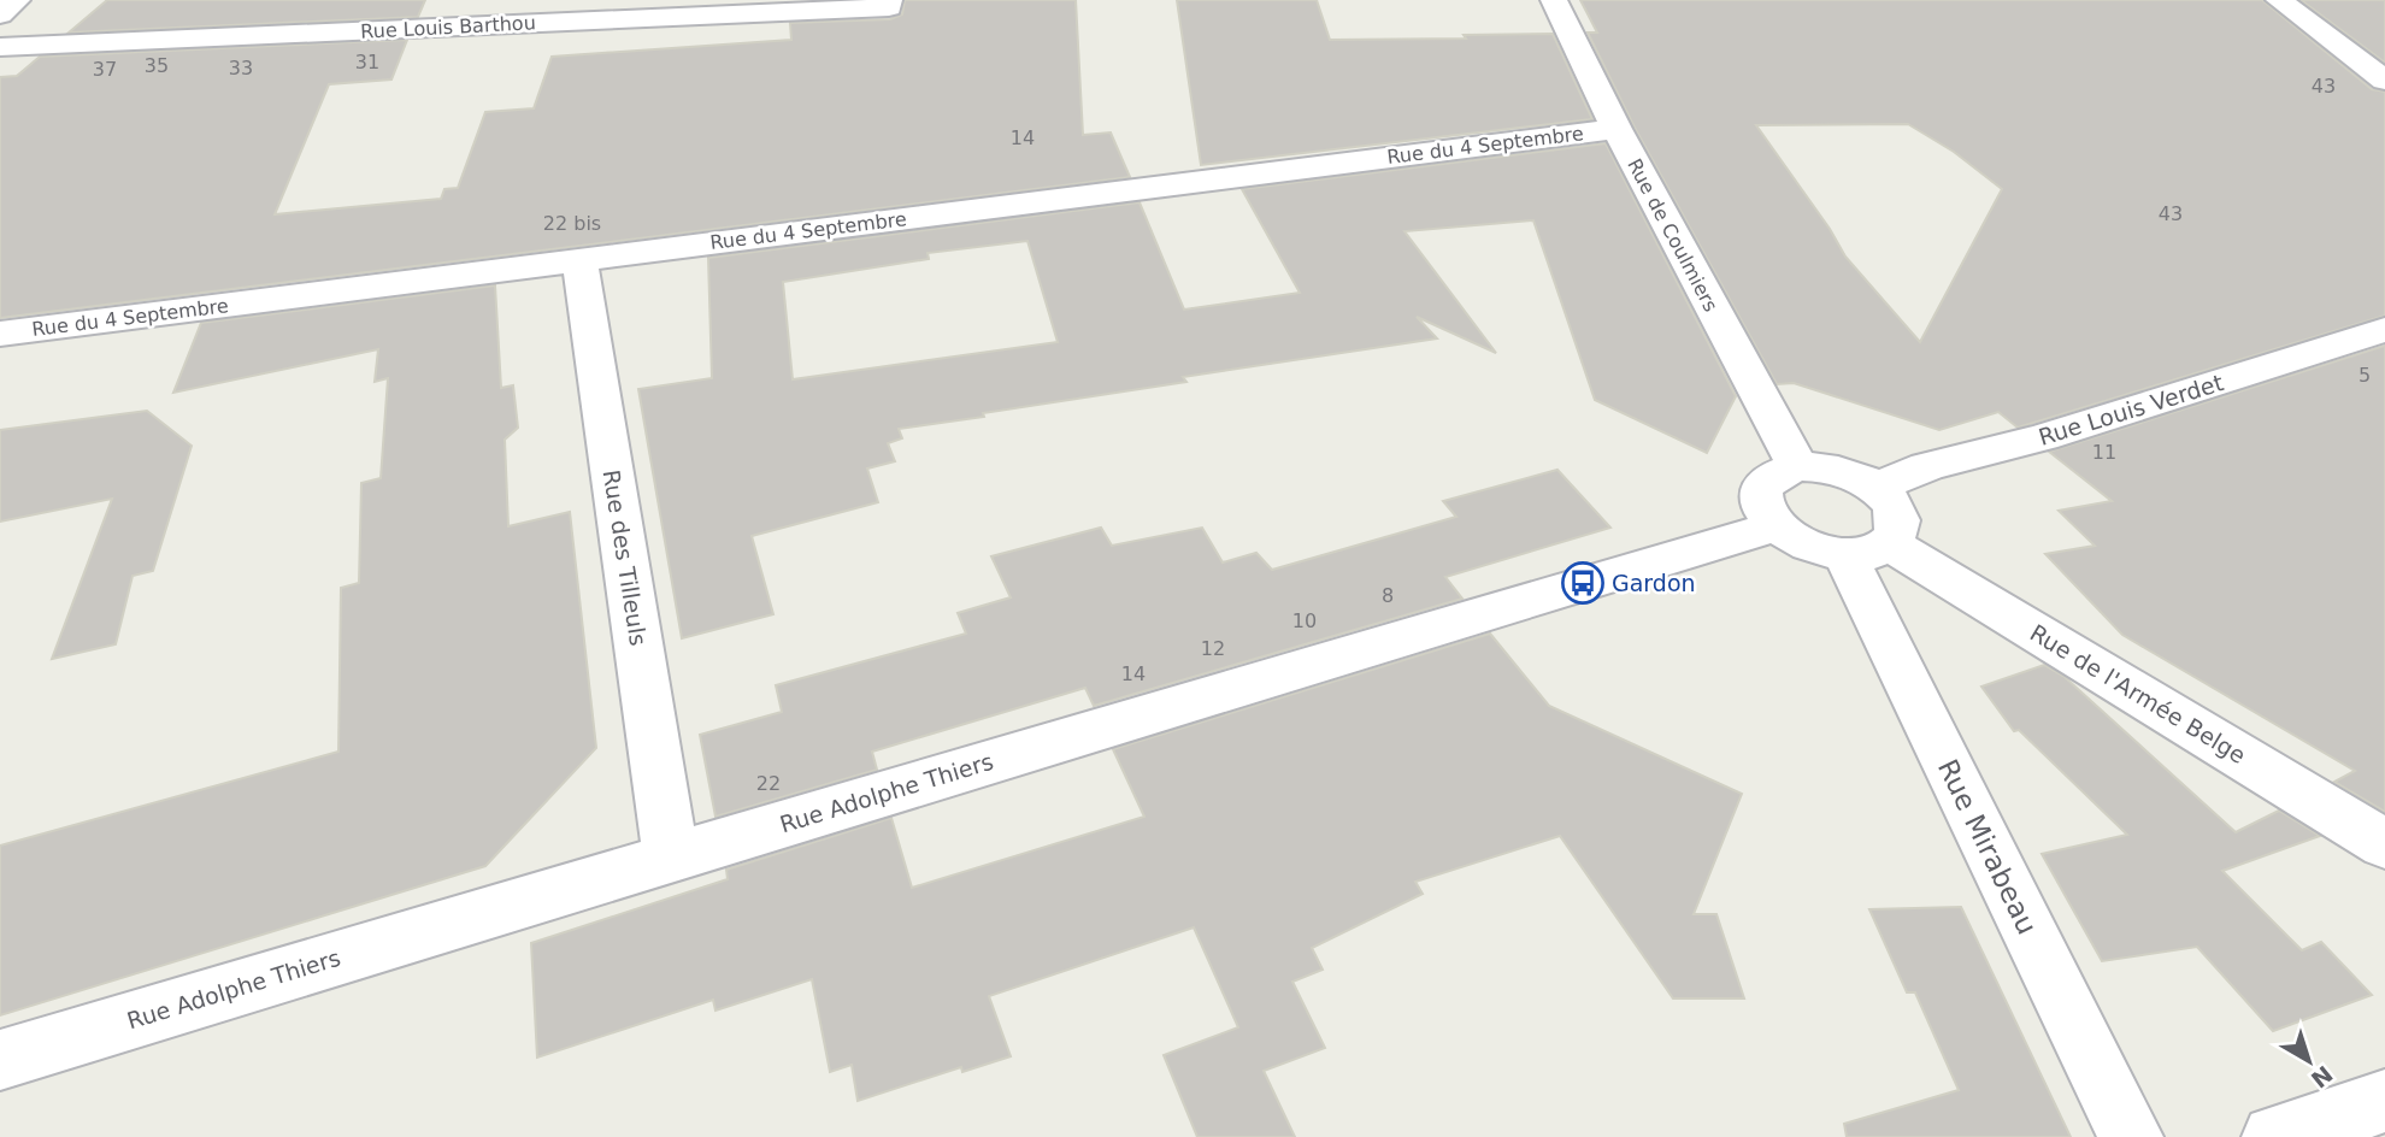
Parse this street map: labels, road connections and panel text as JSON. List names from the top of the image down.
{
  "streets": {
    "street": [
      "Rue Louis Barthou",
      "Rue du 4 Septembre",
      "Rue de Coulmiers",
      "Rue Louis Verdet",
      "Rue des Tilleuls",
      "Rue de l'Armée Belge",
      "Rue Adolphe Thiers",
      "Rue Mirabeau"
    ]
  },
  "crossings": [
    ["Rue du 4 Septembre", "Rue de Coulmiers"],
    ["Rue du 4 Septembre", "Rue des Tilleuls"],
    ["Rue de Coulmiers", "Rue Louis Verdet"],
    ["Rue de Coulmiers", "Rue de l'Armée Belge"],
    ["Rue de Coulmiers", "Rue Adolphe Thiers"],
    ["Rue de Coulmiers", "Rue Mirabeau"],
    ["Rue Louis Verdet", "Rue de l'Armée Belge"],
    ["Rue Louis Verdet", "Rue Adolphe Thiers"],
    ["Rue Louis Verdet", "Rue Mirabeau"],
    ["Rue des Tilleuls", "Rue Adolphe Thiers"],
    ["Rue de l'Armée Belge", "Rue Adolphe Thiers"],
    ["Rue de l'Armée Belge", "Rue Mirabeau"],
    ["Rue Adolphe Thiers", "Rue Mirabeau"]
  ],
  "places": {
    "bus stop": ["Gardon"]
  },
  "house_numbers": [
    "31",
    "35",
    "33",
    "37",
    "43",
    "14",
    "43",
    "22 bis",
    "5",
    "11",
    "8",
    "10",
    "12",
    "14",
    "22"
  ],
  "north": "bottom right"
}
